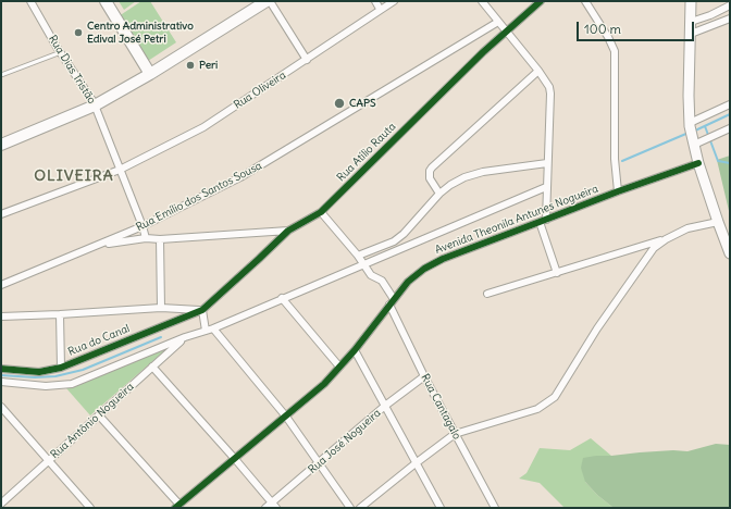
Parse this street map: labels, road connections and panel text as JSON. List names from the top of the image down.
{
  "streets": {
    "street": [
      "Rua Dias Tristão",
      "Rua Oliveira",
      "Rua Atílio Rauta",
      "Rua Emílio dos Santos Sousa",
      "Avenida Theonila Antunes Nogueira",
      "Rua do Canal",
      "Rua Cantagalo",
      "Rua Antônio Nogueira",
      "Rua José Nogueira"
    ]
  },
  "crossings": [
    ["Rua Dias Tristão", "Rua Oliveira"],
    ["Rua Dias Tristão", "Rua Emílio dos Santos Sousa"],
    ["Rua Atílio Rauta", "Rua do Canal"],
    ["Avenida Theonila Antunes Nogueira", "Rua Cantagalo"],
    ["Avenida Theonila Antunes Nogueira", "Rua Antônio Nogueira"],
    ["Rua Cantagalo", "Rua José Nogueira"]
  ],
  "districts": ["OLIVEIRA"],
  "places": ["Centro Administrativo Edival José Petri", "Peri", "CAPS"],
  "scale_bar": "100 m"
}
